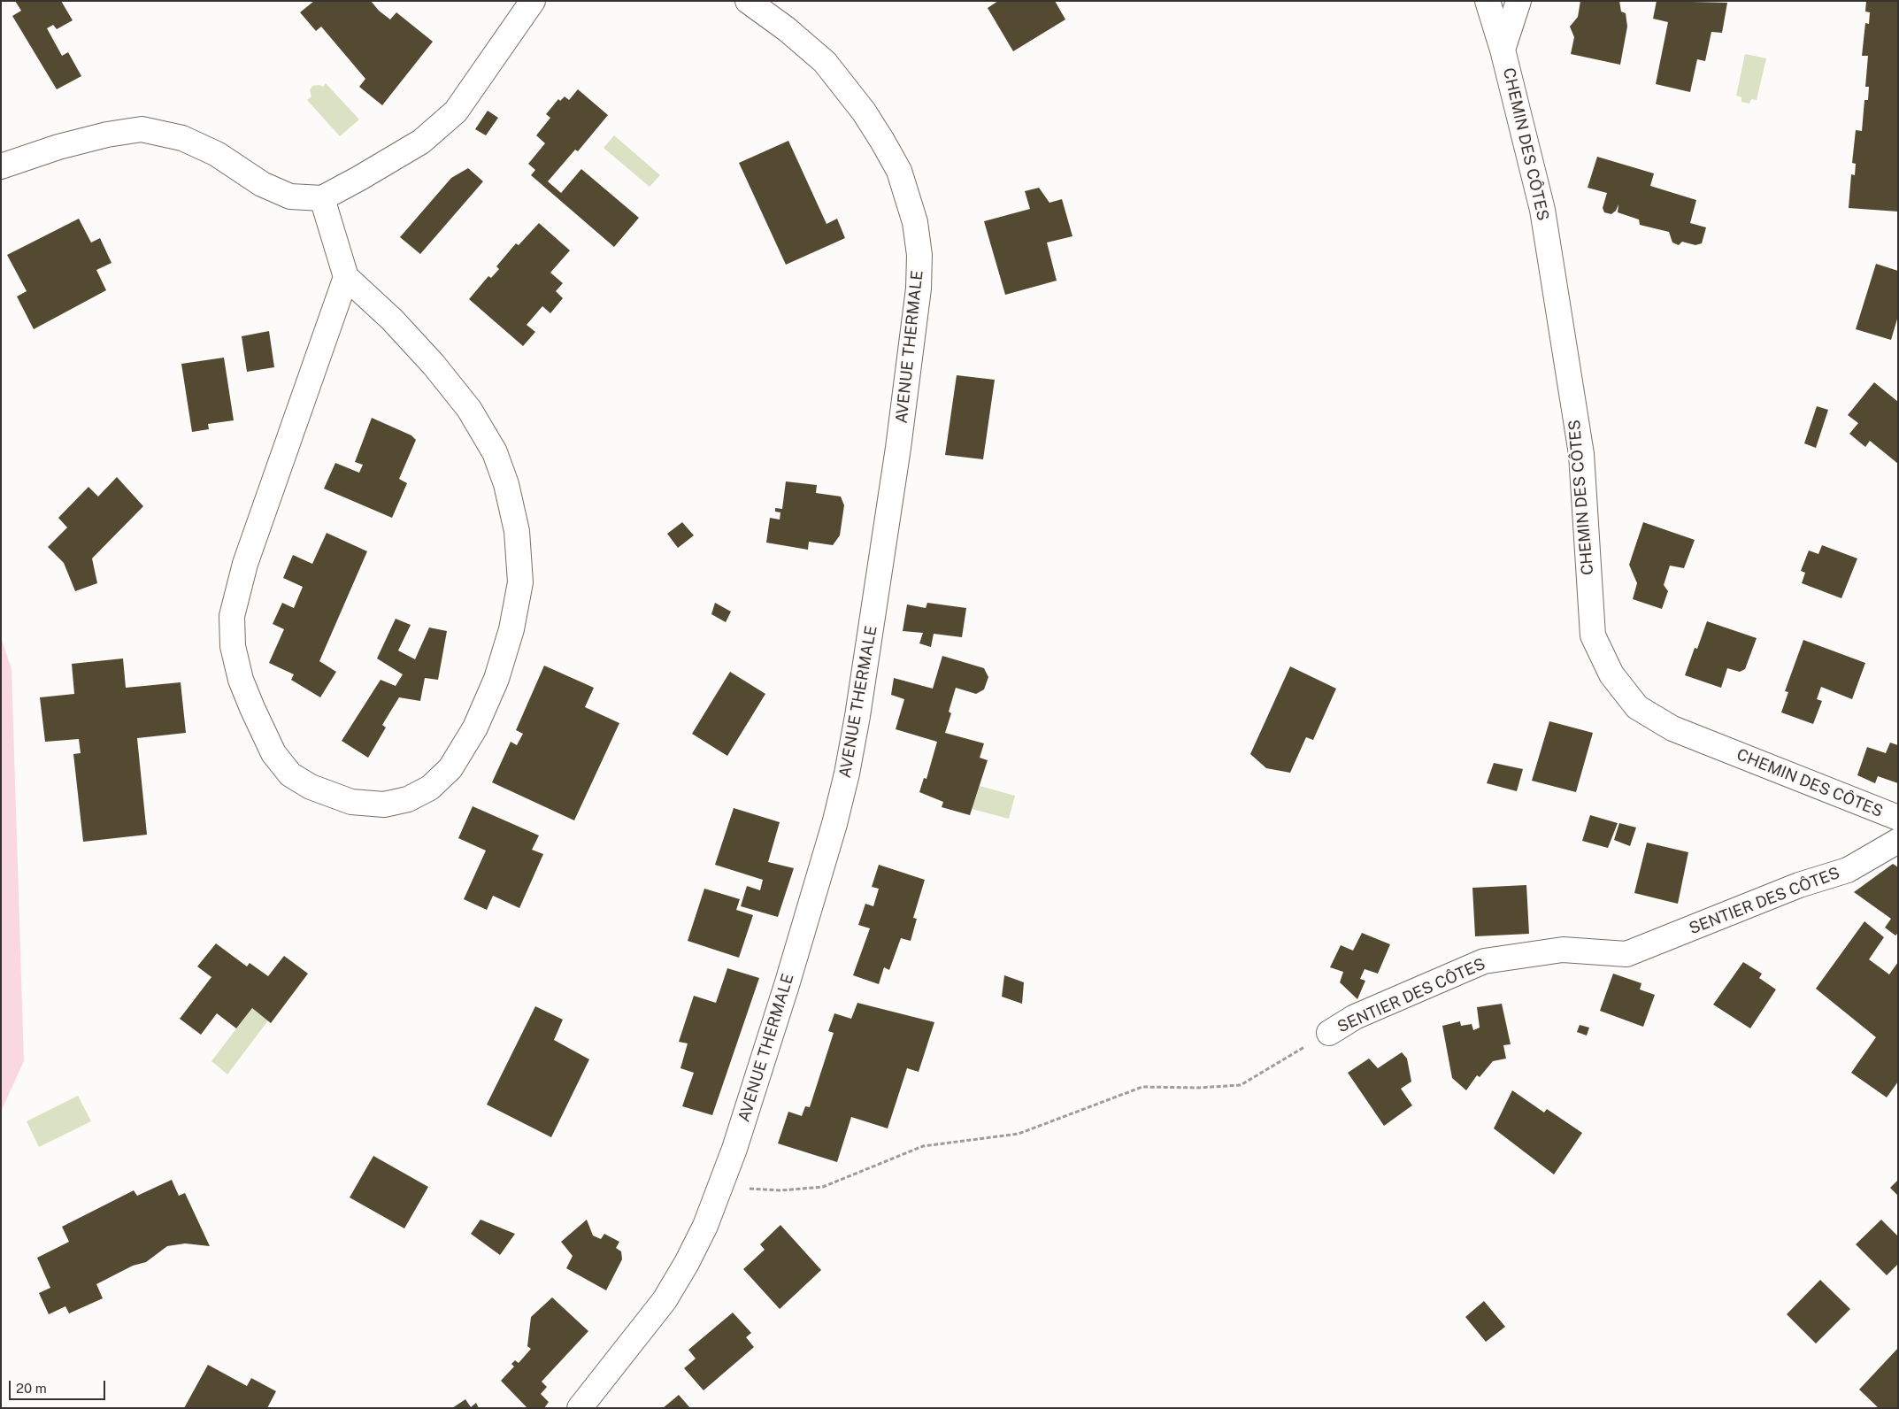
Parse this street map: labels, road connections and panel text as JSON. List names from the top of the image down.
{
  "streets": {
    "street": ["CHEMIN DES CÔTES", "AVENUE THERMALE", "SENTIER DES CÔTES"]
  },
  "crossings": [
    ["AVENUE THERMALE", "SENTIER DES CÔTES"]
  ],
  "scale_bar": "20 m"
}
